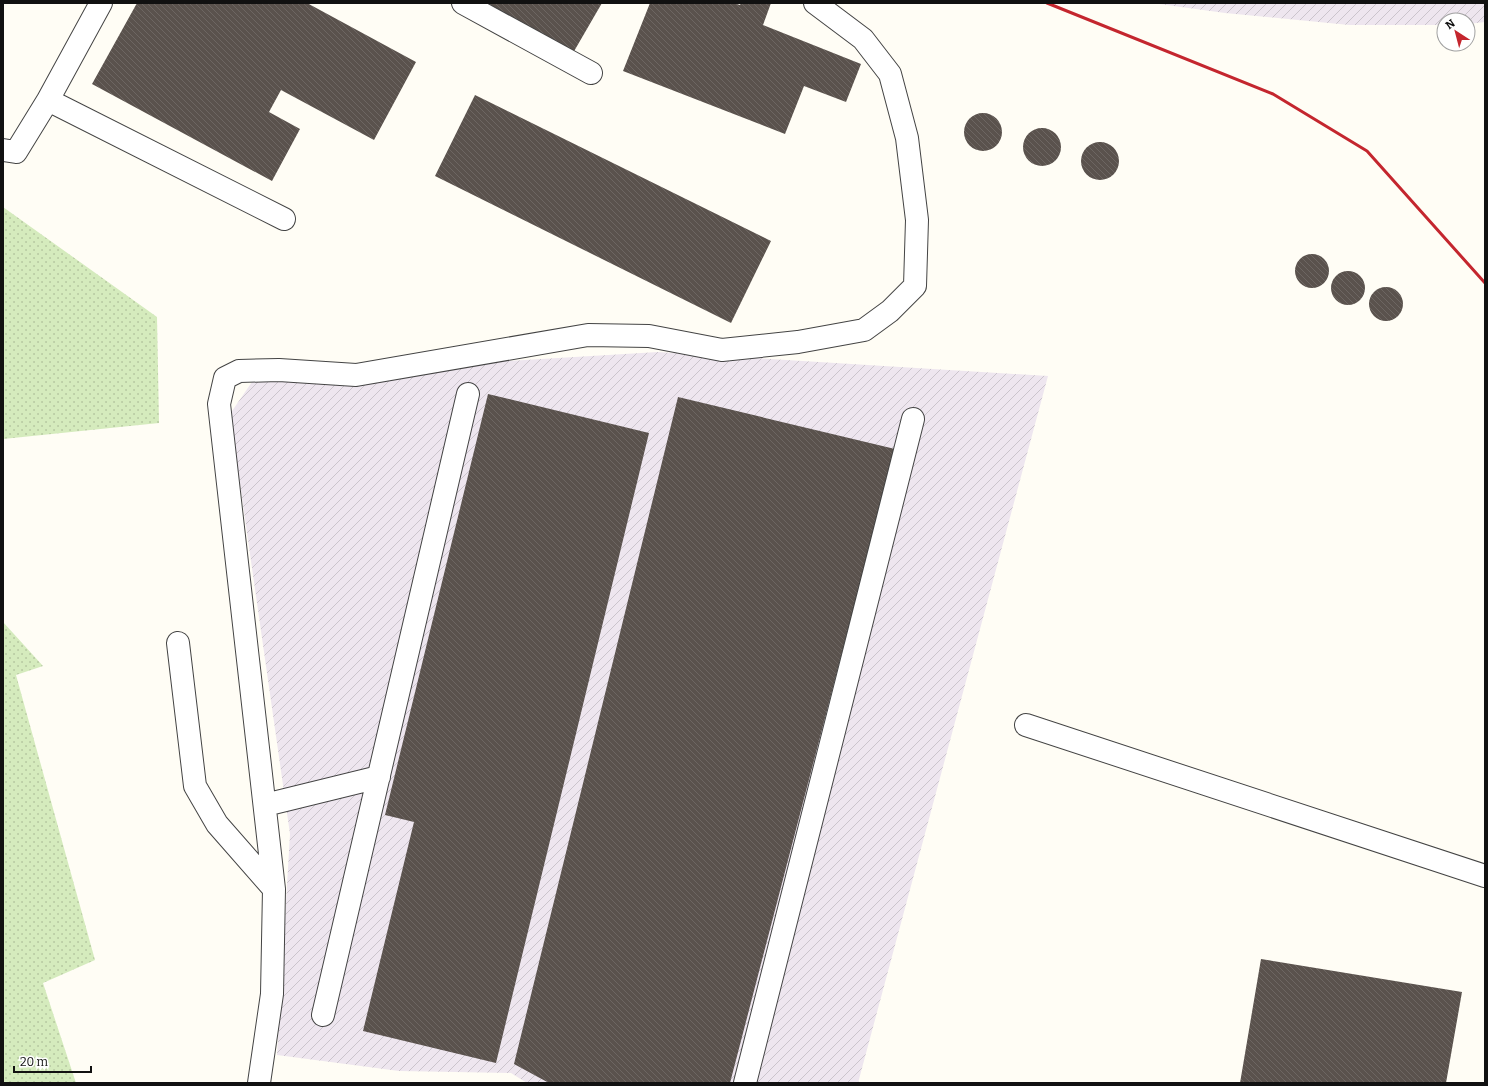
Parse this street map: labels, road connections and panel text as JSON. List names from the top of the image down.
{
  "scale_bar": "20 m",
  "north": "top left"
}
